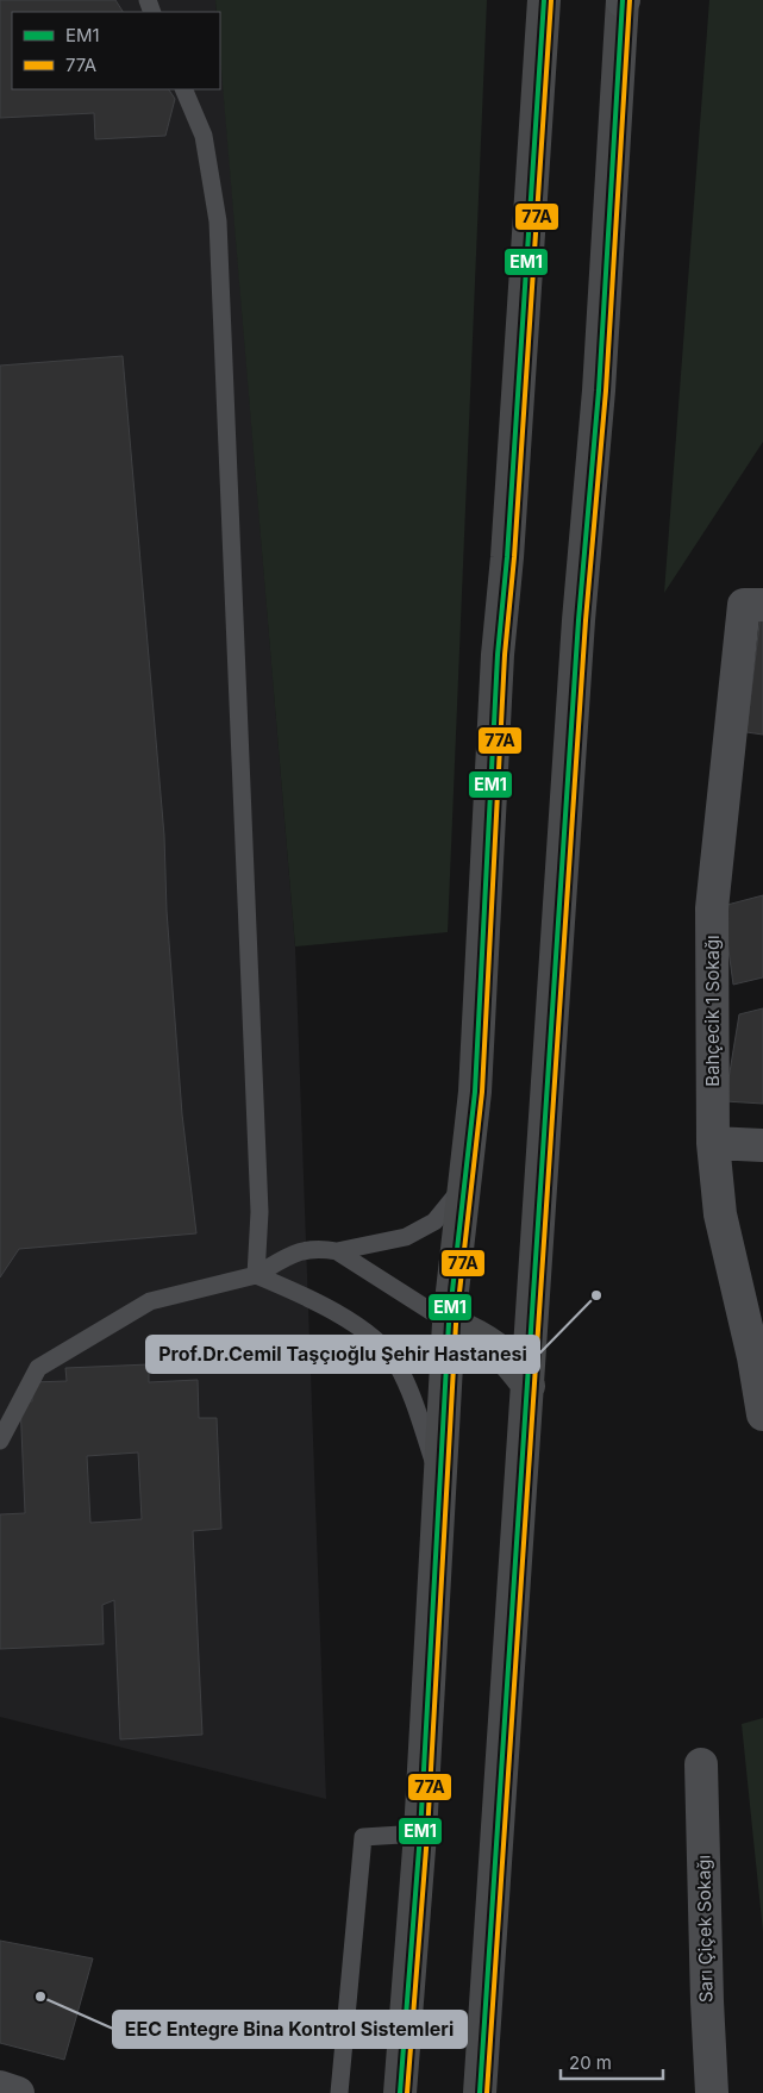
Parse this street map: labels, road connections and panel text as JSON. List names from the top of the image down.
{
  "streets": {
    "street": ["Bahçecik 1 Sokağı", "Sarı Çiçek Sokağı"]
  },
  "places": ["Prof.Dr.Cemil Taşçıoğlu Şehir Hastanesi", "EEC Entegre Bina Kontrol Sistemleri"],
  "lines": ["transit line EM1", "transit line 77A"],
  "legend": ["EM1", "77A"],
  "scale_bar": "20 m"
}
